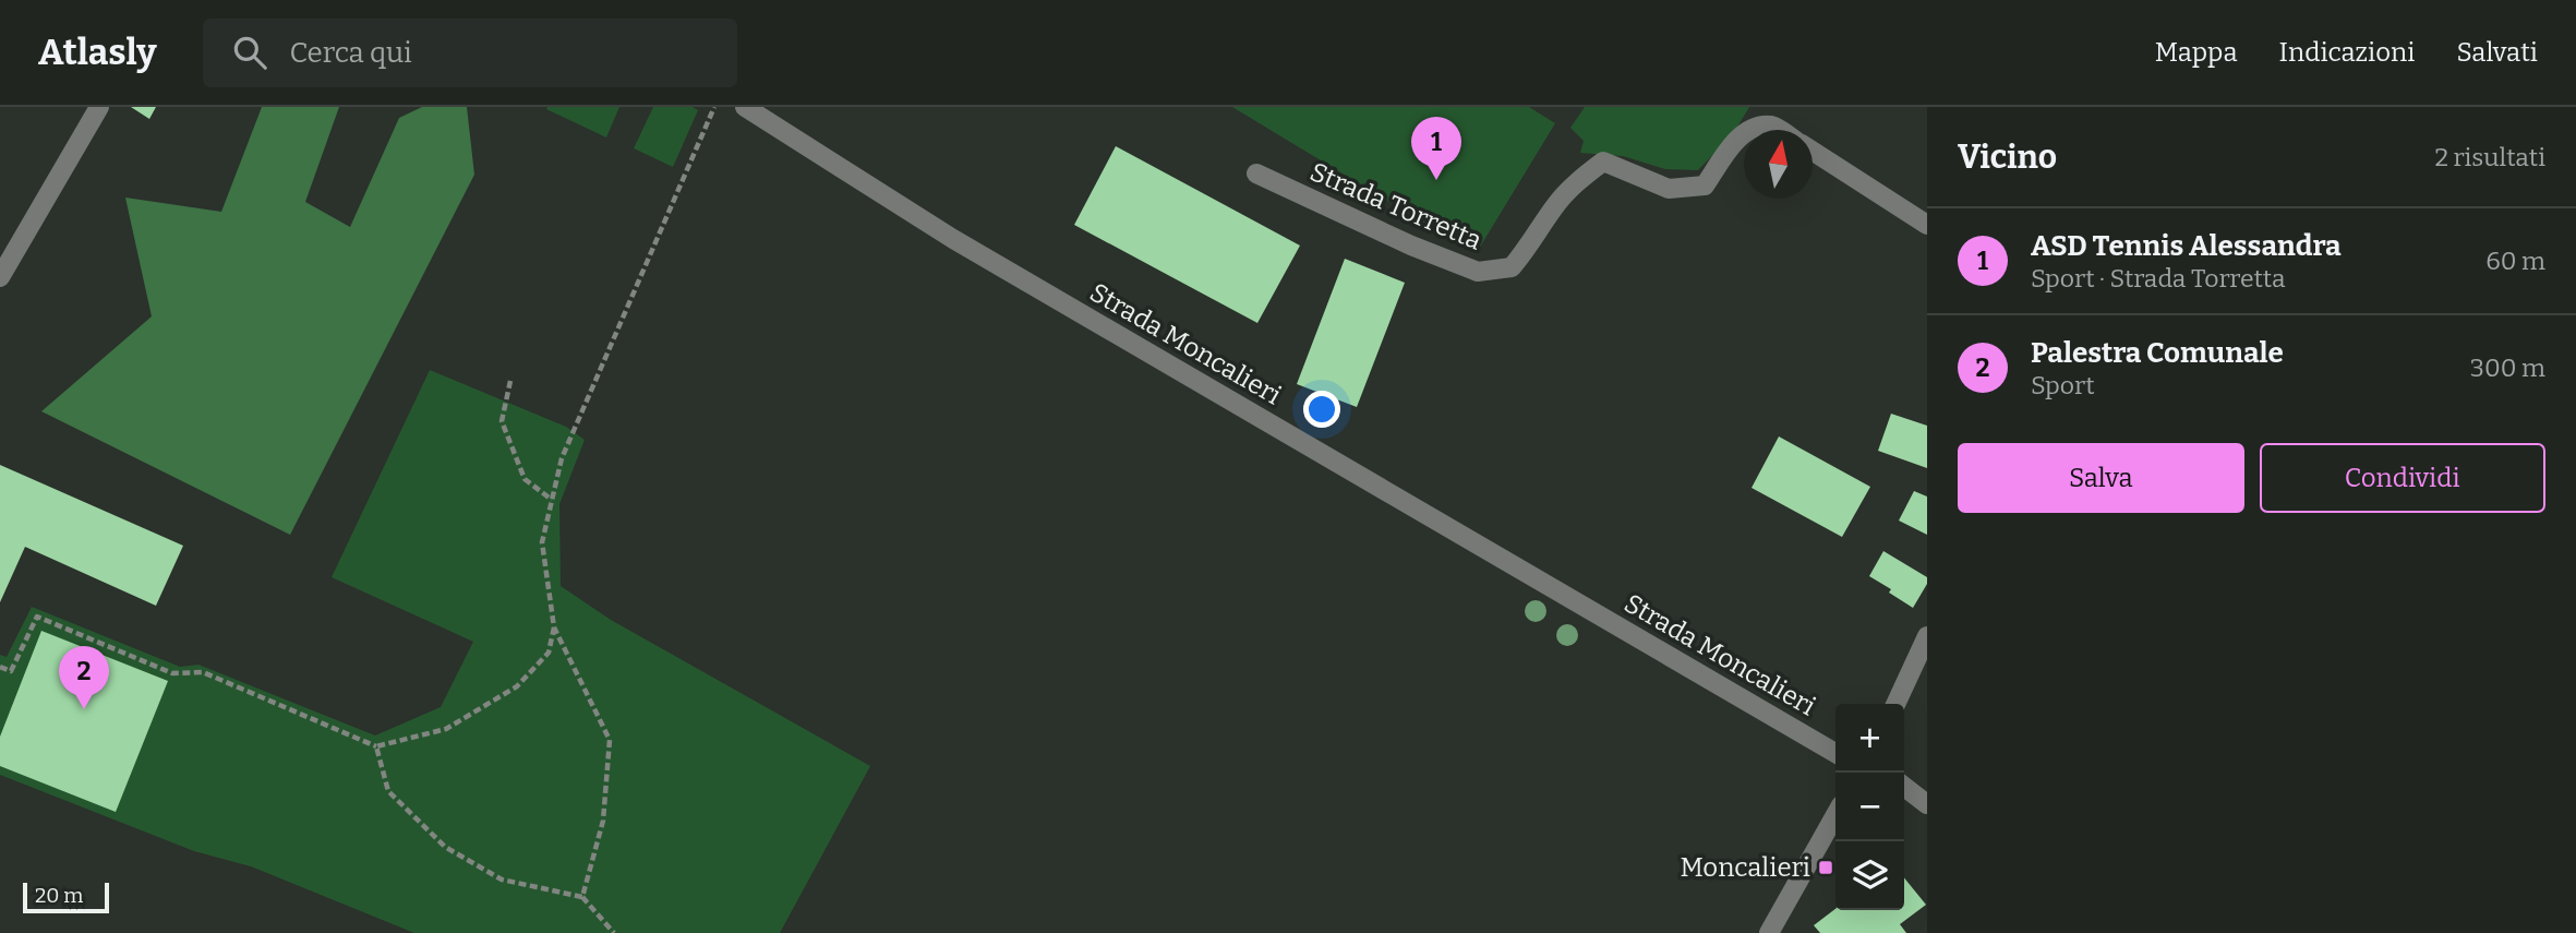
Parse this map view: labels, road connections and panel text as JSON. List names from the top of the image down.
{
  "streets": {
    "street": ["Strada Torretta", "Strada Moncalieri"]
  },
  "places": {
    "transit": ["Moncalieri"]
  },
  "scale_bar": "20 m",
  "north": "top",
  "page": {
    "header": "Atlasly",
    "search": "Cerca qui",
    "nav": ["Mappa", "Indicazioni", "Salvati"],
    "heading": ["Vicino", "2 risultati"],
    "pins": ["1", "2"],
    "list": [
      {
        "mark": "1",
        "name": "ASD Tennis Alessandra",
        "note": "Sport · Strada Torretta",
        "value": "60 m"
      },
      {
        "mark": "2",
        "name": "Palestra Comunale",
        "note": "Sport",
        "value": "300 m"
      }
    ],
    "buttons": ["Salva", "Condividi"],
    "map_buttons": ["+", "−"],
    "scale": "20 m"
  }
}
